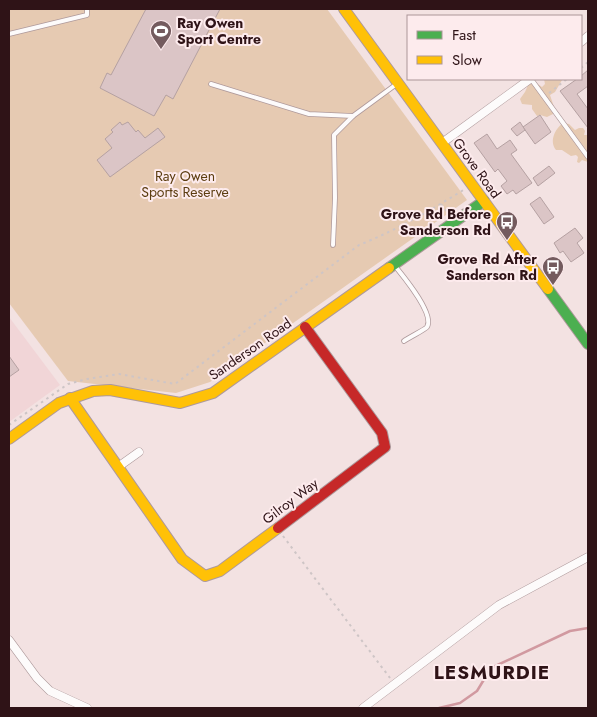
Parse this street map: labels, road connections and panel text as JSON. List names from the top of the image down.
{
  "streets": {
    "street": ["Grove Road", "Sanderson Road", "Gilroy Way"]
  },
  "crossings": [
    ["Grove Road", "Sanderson Road"],
    ["Sanderson Road", "Gilroy Way"]
  ],
  "districts": ["LESMURDIE"],
  "parks": ["Ray Owen Sports Reserve"],
  "places": {
    "sports": ["Ray Owen Sport Centre"],
    "bus stop": ["Grove Rd Before Sanderson Rd", "Grove Rd After Sanderson Rd"]
  },
  "legend": ["Fast", "Slow"]
}
